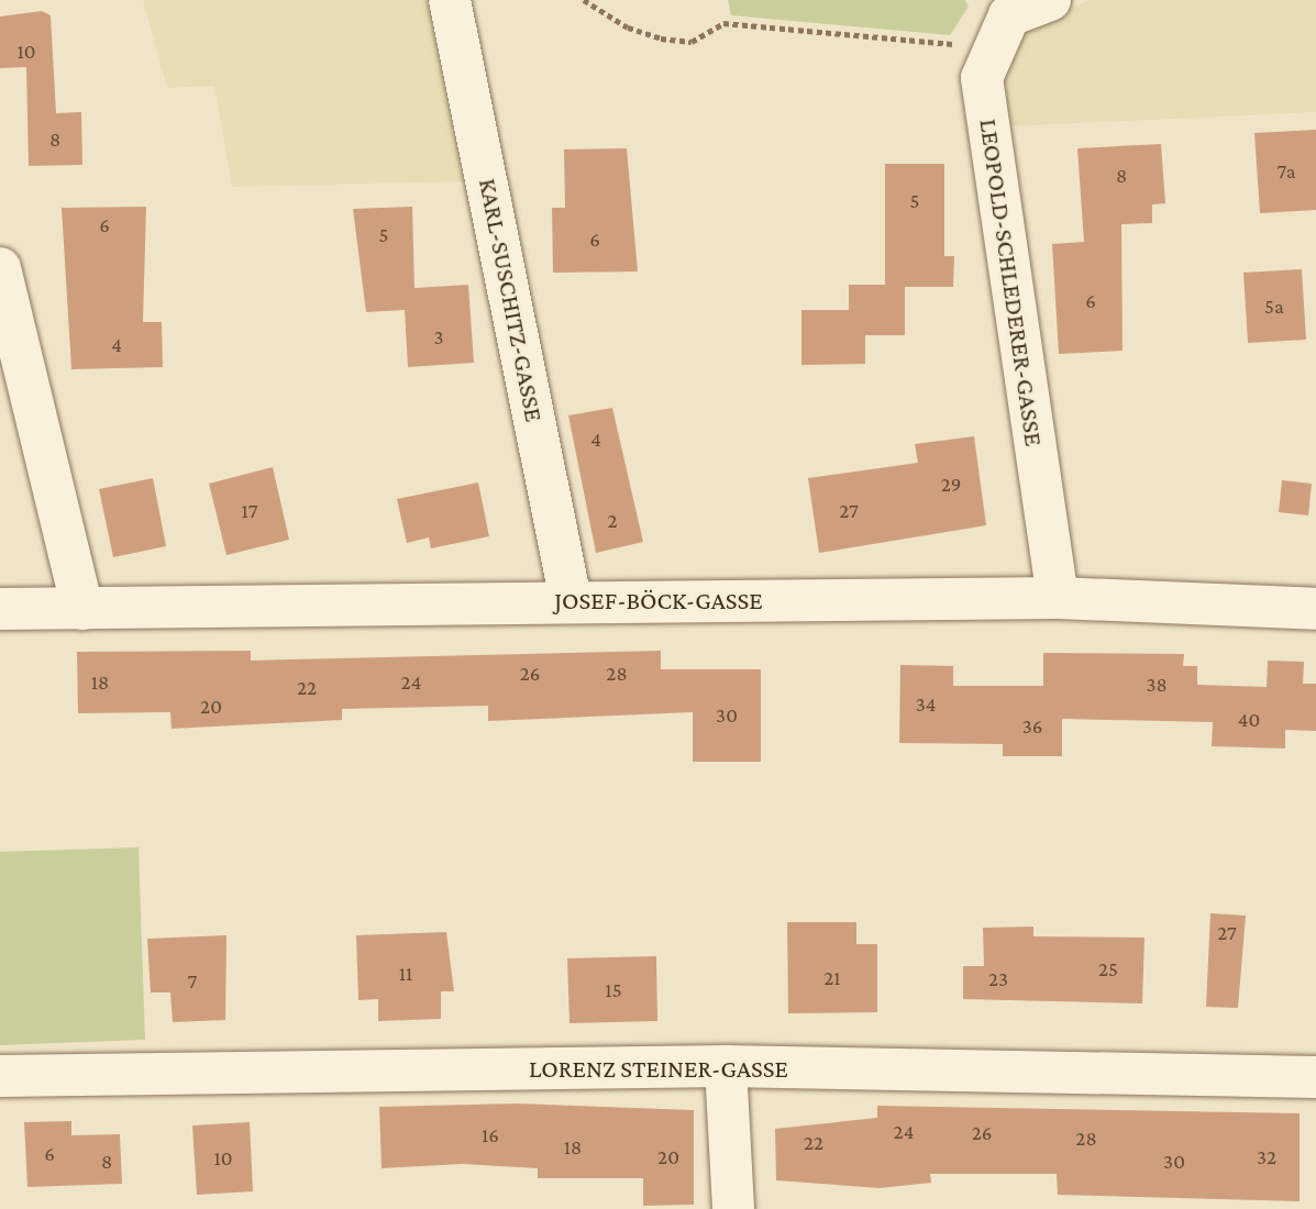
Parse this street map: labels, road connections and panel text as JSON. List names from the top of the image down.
{
  "streets": {
    "street": [
      "LEOPOLD-SCHLEDERER-GASSE",
      "KARL-SUSCHITZ-GASSE",
      "JOSEF-BÖCK-GASSE",
      "LORENZ STEINER-GASSE"
    ]
  },
  "crossings": [
    ["LEOPOLD-SCHLEDERER-GASSE", "JOSEF-BÖCK-GASSE"],
    ["KARL-SUSCHITZ-GASSE", "JOSEF-BÖCK-GASSE"]
  ],
  "house_numbers": [
    "10",
    "8",
    "7a",
    "8",
    "5",
    "6",
    "5",
    "6",
    "6",
    "5a",
    "3",
    "4",
    "4",
    "29",
    "17",
    "27",
    "2",
    "26",
    "28",
    "18",
    "24",
    "38",
    "22",
    "34",
    "20",
    "30",
    "40",
    "36",
    "27",
    "25",
    "11",
    "21",
    "23",
    "7",
    "15",
    "24",
    "26",
    "16",
    "28",
    "22",
    "18",
    "6",
    "20",
    "32",
    "10",
    "8",
    "30"
  ]
}
